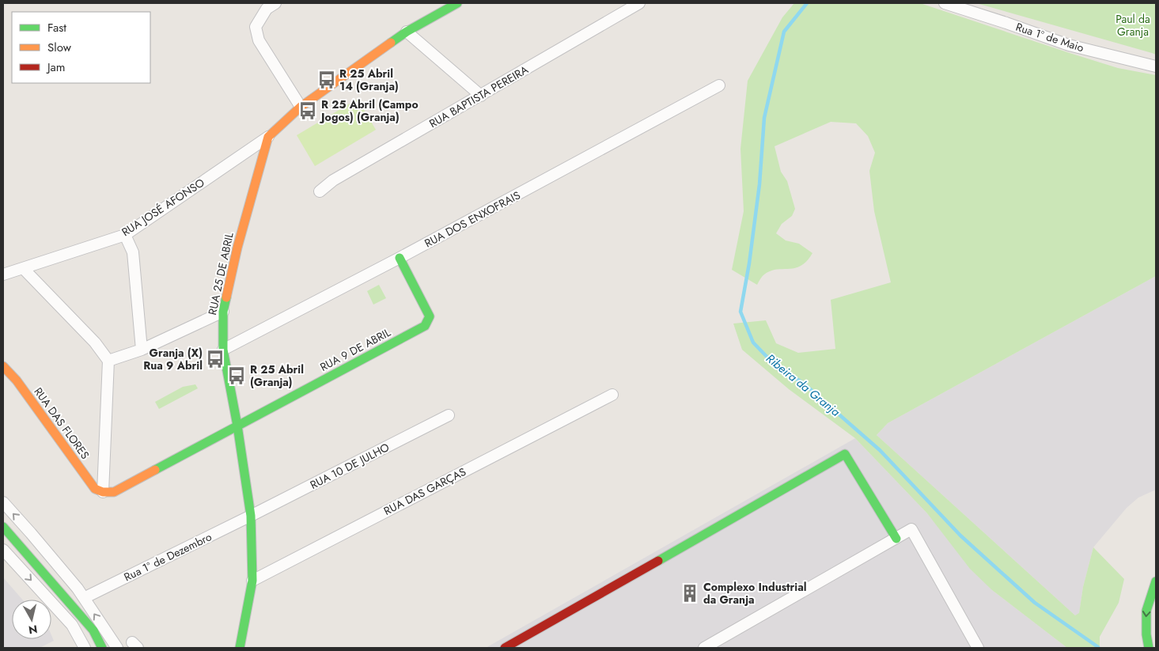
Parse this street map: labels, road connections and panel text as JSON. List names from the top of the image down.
{
  "streets": {
    "main road": ["RUA 25 DE ABRIL", "RUA 9 DE ABRIL", "RUA DAS FLORES"],
    "street": [
      "Rua 1º de Maio",
      "RUA BAPTISTA PEREIRA",
      "RUA JOSÉ AFONSO",
      "RUA DOS ENXOFRAIS",
      "RUA 10 DE JULHO",
      "RUA DAS GARÇAS",
      "Rua 1º de Dezembro"
    ]
  },
  "crossings": [
    ["RUA JOSÉ AFONSO", "RUA 25 DE ABRIL"],
    ["RUA DOS ENXOFRAIS", "RUA 25 DE ABRIL"],
    ["RUA DOS ENXOFRAIS", "RUA 9 DE ABRIL"],
    ["RUA 25 DE ABRIL", "RUA 9 DE ABRIL"],
    ["RUA 25 DE ABRIL", "RUA 10 DE JULHO"],
    ["RUA 25 DE ABRIL", "RUA DAS GARÇAS"],
    ["RUA 25 DE ABRIL", "Rua 1º de Dezembro"],
    ["RUA 9 DE ABRIL", "RUA DAS FLORES"],
    ["RUA 10 DE JULHO", "Rua 1º de Dezembro"]
  ],
  "water": ["Ribeira da Granja"],
  "parks": ["Paul da Granja"],
  "places": {
    "bus stop": [
      "R 25 Abril 14 (Granja)",
      "R 25 Abril (Campo Jogos) (Granja)",
      "Granja (X) Rua 9 Abril",
      "R 25 Abril (Granja)"
    ],
    "building": ["Complexo Industrial da Granja"]
  },
  "legend": ["Fast", "Slow", "Jam"],
  "north": "bottom"
}
